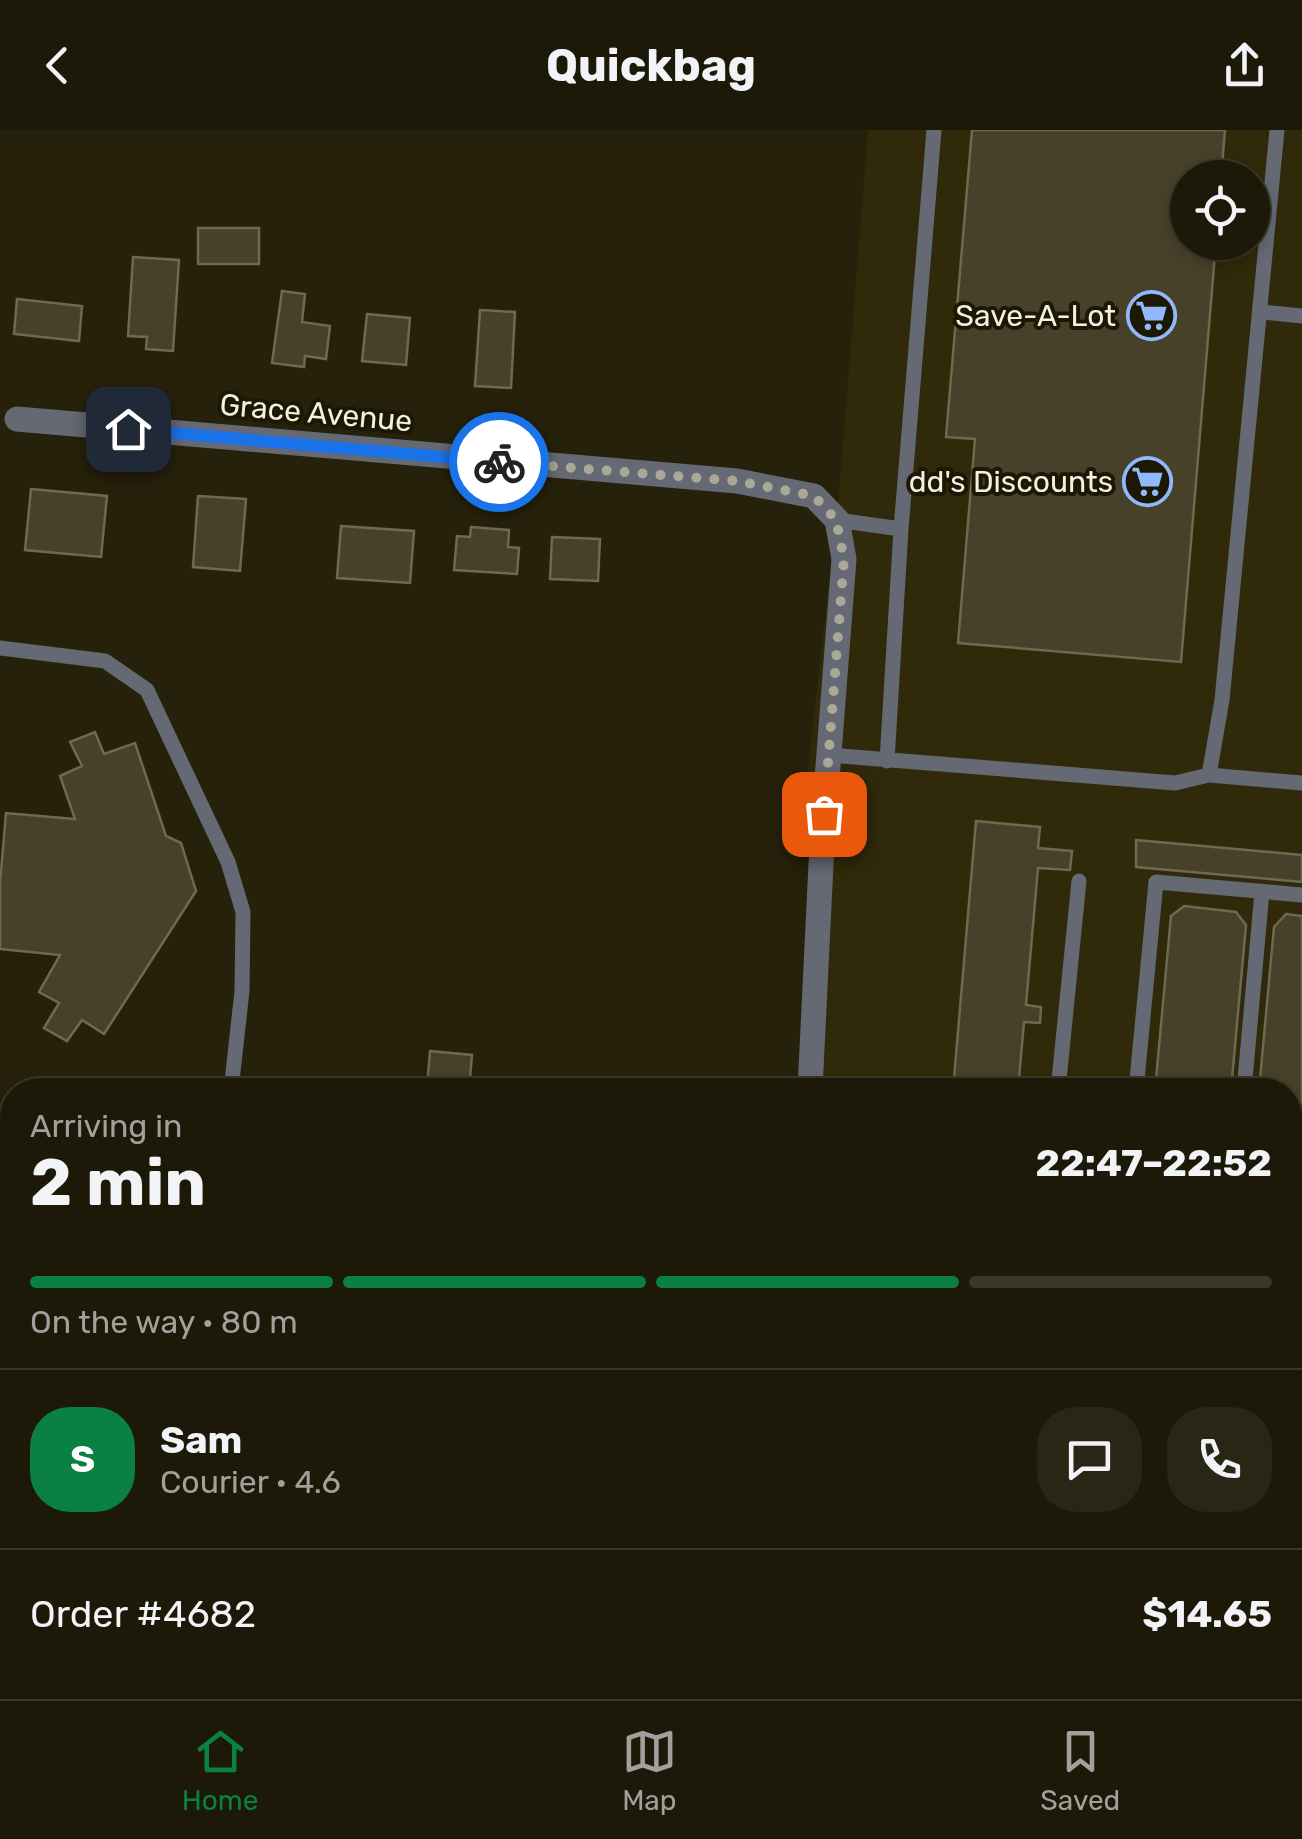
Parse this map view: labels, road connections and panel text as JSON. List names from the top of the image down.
{
  "streets": {
    "street": ["Grace Avenue"]
  },
  "places": {
    "supermarket": ["Save-A-Lot", "dd's Discounts"]
  },
  "page": {
    "header": "Quickbag",
    "heading": ["2 min", "Arriving in", "22:47–22:52"],
    "panel": [
      "Sam",
      "Courier · 4.6",
      "Order #4682",
      "$14.65"
    ],
    "bar": "On the way · 80 m",
    "round": "S",
    "tabs": ["Home", "Map", "Saved"]
  }
}
